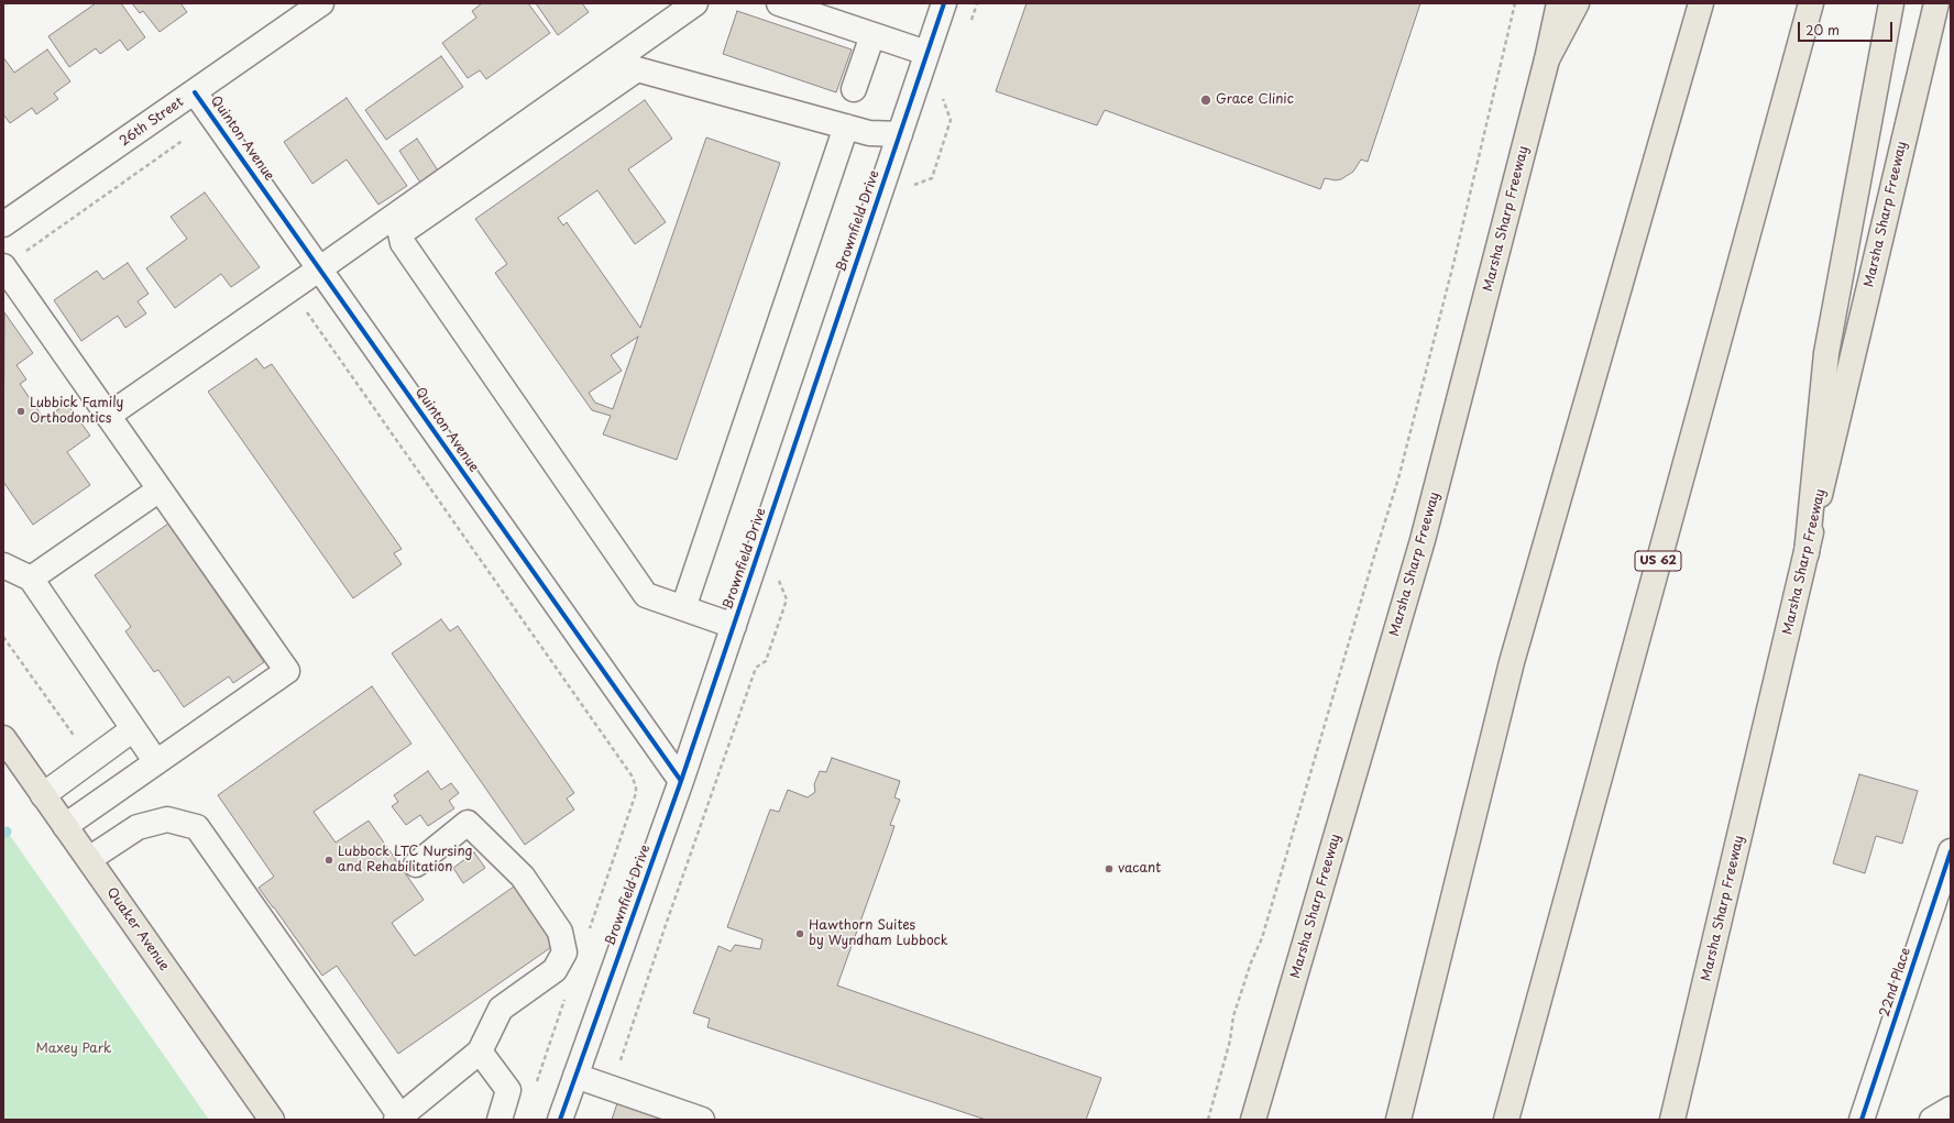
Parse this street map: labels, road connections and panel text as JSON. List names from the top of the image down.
{
  "streets": {
    "main road": ["Marsha Sharp Freeway", "US 62", "Quaker Avenue"],
    "street": [
      "26th Street",
      "Quinton Avenue",
      "Brownfield Drive",
      "22nd Place"
    ]
  },
  "crossings": [
    ["26th Street", "Quinton Avenue"],
    ["Quinton Avenue", "Brownfield Drive"]
  ],
  "parks": ["Maxey Park"],
  "places": [
    "Grace Clinic",
    "Lubbick Family Orthodontics",
    "Lubbock LTC Nursing and Rehabilitation",
    "vacant",
    "Hawthorn Suites by Wyndham Lubbock"
  ],
  "scale_bar": "20 m"
}
